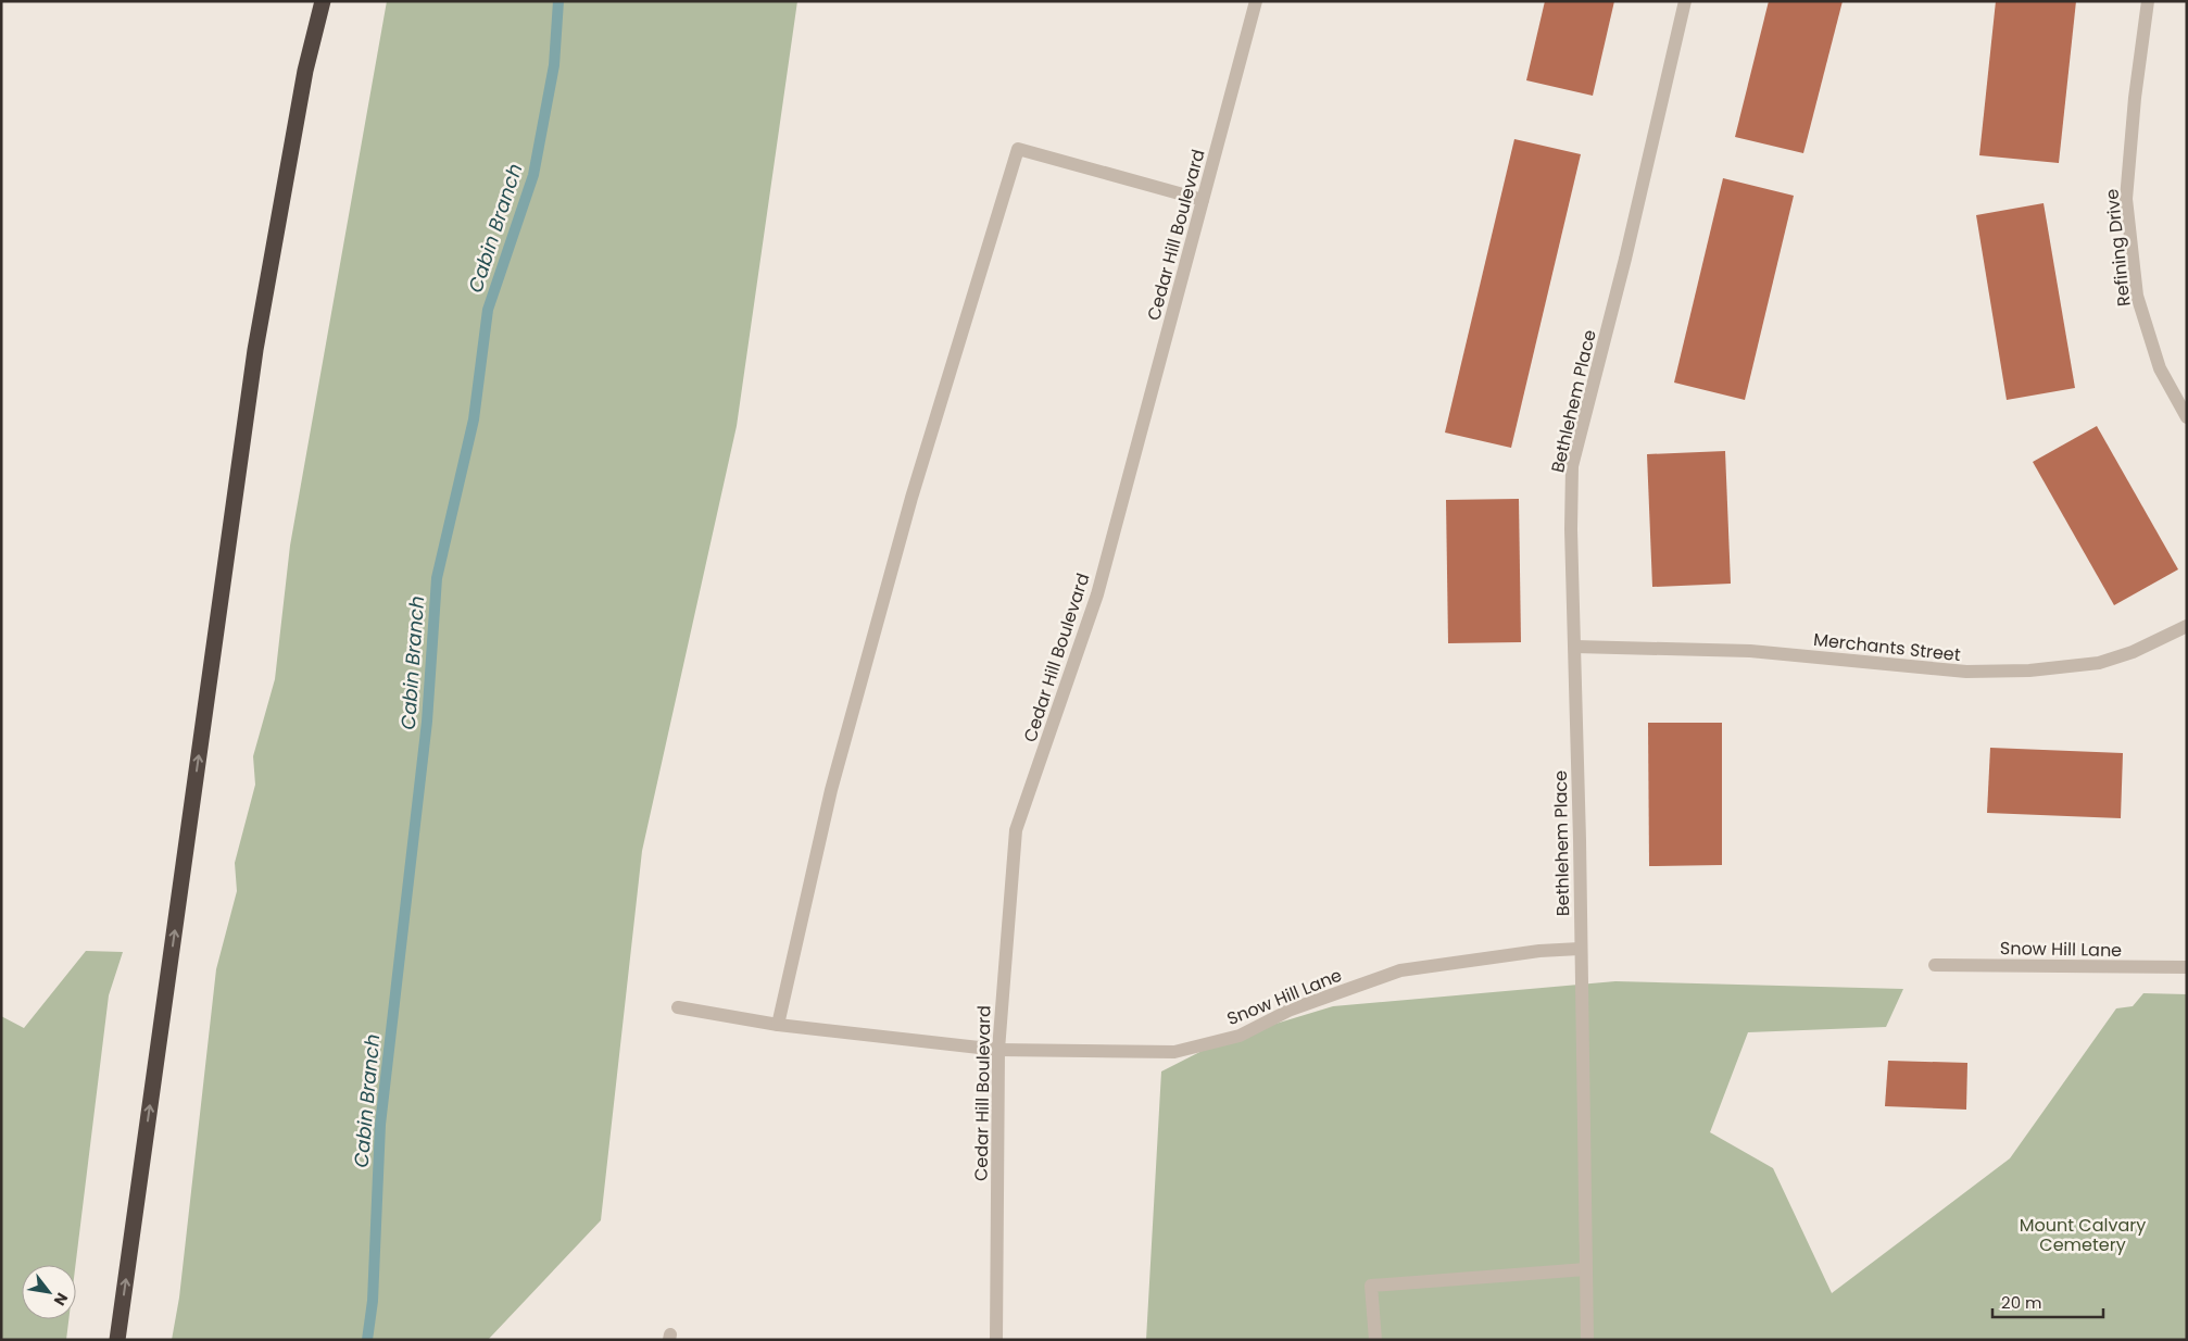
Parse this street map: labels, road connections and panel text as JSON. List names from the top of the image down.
{
  "streets": {
    "street": [
      "Cedar Hill Boulevard",
      "Refining Drive",
      "Bethlehem Place",
      "Merchants Street",
      "Snow Hill Lane"
    ]
  },
  "crossings": [
    ["Cedar Hill Boulevard", "Snow Hill Lane"],
    ["Bethlehem Place", "Merchants Street"],
    ["Bethlehem Place", "Snow Hill Lane"]
  ],
  "water": ["Cabin Branch"],
  "parks": ["Mount Calvary Cemetery"],
  "scale_bar": "20 m",
  "north": "bottom right"
}
